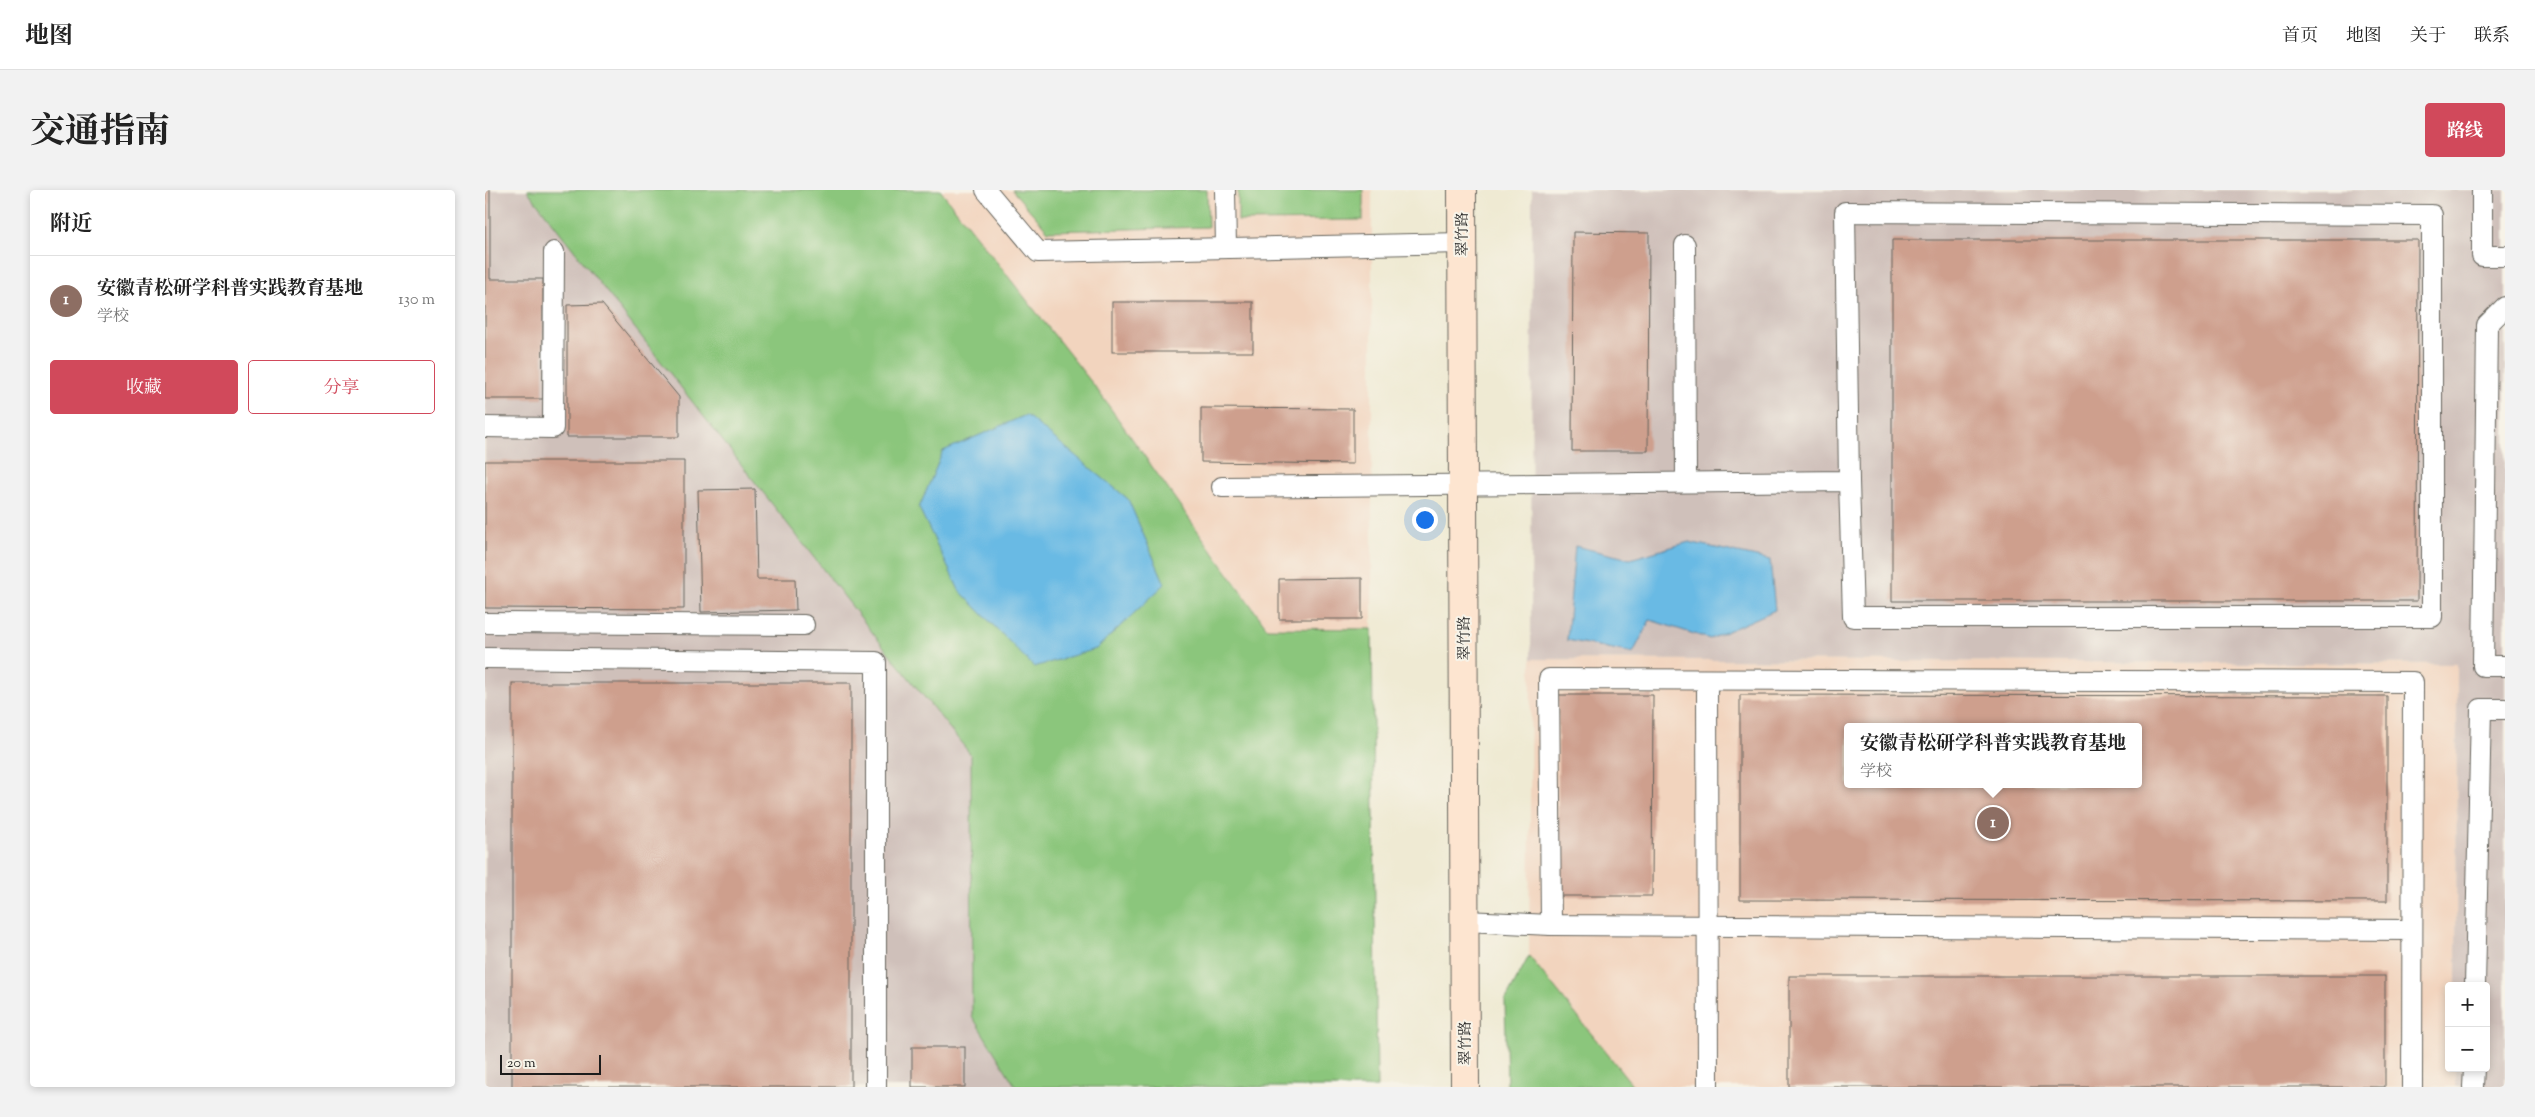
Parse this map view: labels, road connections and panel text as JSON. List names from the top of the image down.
{
  "streets": {
    "street": ["翠竹路"]
  },
  "scale_bar": "20 m",
  "page": {
    "header": "地图",
    "nav": [
      "首页",
      "地图",
      "关于",
      "联系"
    ],
    "title": "交通指南",
    "buttons": [
      "路线",
      ["收藏", "分享"]
    ],
    "heading": "附近",
    "list": [
      {
        "mark": "1",
        "name": "安徽青松研学科普实践教育基地",
        "note": "学校",
        "value": "130 m"
      }
    ],
    "popup": ["安徽青松研学科普实践教育基地", "学校"],
    "pins": "1",
    "map_buttons": ["+", "−"],
    "scale": "20 m"
  }
}
